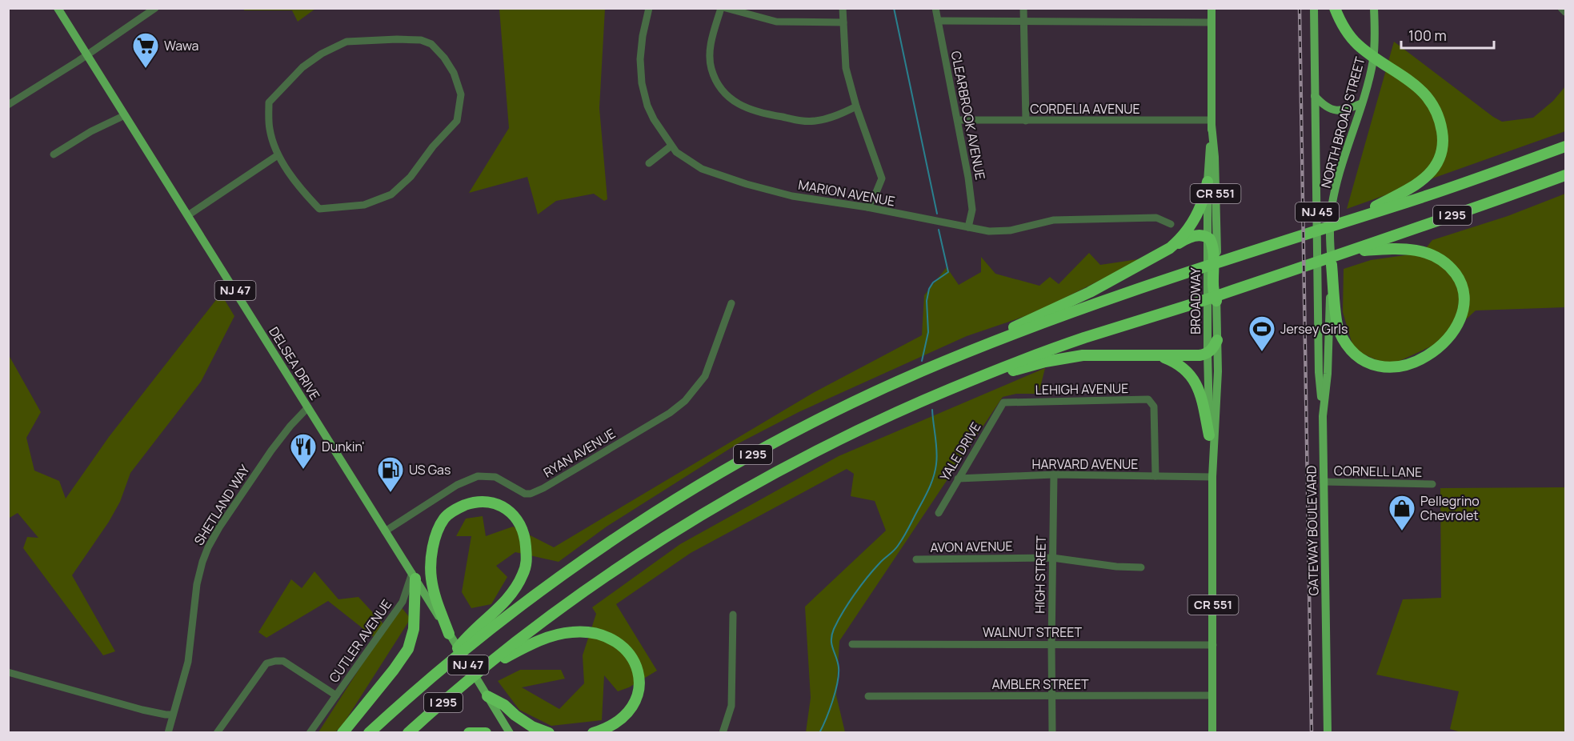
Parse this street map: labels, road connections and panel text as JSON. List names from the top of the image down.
{
  "streets": {
    "highway": ["I 295"],
    "main road": [
      "NORTH BROAD STREET",
      "CR 551",
      "NJ 45",
      "NJ 47",
      "BROADWAY",
      "DELSEA DRIVE",
      "GATEWAY BOULEVARD"
    ],
    "street": [
      "CORDELIA AVENUE",
      "CLEARBROOK AVENUE",
      "MARION AVENUE",
      "LEHIGH AVENUE",
      "YALE DRIVE",
      "RYAN AVENUE",
      "HARVARD AVENUE",
      "CORNELL LANE",
      "SHETLAND WAY",
      "AVON AVENUE",
      "HIGH STREET",
      "WALNUT STREET",
      "CUTLER AVENUE",
      "AMBLER STREET"
    ]
  },
  "crossings": [
    ["CORDELIA AVENUE", "CLEARBROOK AVENUE"],
    ["CORDELIA AVENUE", "BROADWAY"],
    ["CLEARBROOK AVENUE", "MARION AVENUE"],
    ["NORTH BROAD STREET", "GATEWAY BOULEVARD"],
    ["NJ 45", "GATEWAY BOULEVARD"],
    ["BROADWAY", "HARVARD AVENUE"],
    ["BROADWAY", "WALNUT STREET"],
    ["BROADWAY", "AMBLER STREET"],
    ["DELSEA DRIVE", "RYAN AVENUE"],
    ["DELSEA DRIVE", "SHETLAND WAY"],
    ["DELSEA DRIVE", "CUTLER AVENUE"],
    ["LEHIGH AVENUE", "YALE DRIVE"],
    ["LEHIGH AVENUE", "HARVARD AVENUE"],
    ["YALE DRIVE", "HARVARD AVENUE"],
    ["HARVARD AVENUE", "HIGH STREET"],
    ["CORNELL LANE", "GATEWAY BOULEVARD"],
    ["AVON AVENUE", "HIGH STREET"],
    ["HIGH STREET", "WALNUT STREET"],
    ["HIGH STREET", "AMBLER STREET"]
  ],
  "places": {
    "supermarket": ["Wawa"],
    "sports": ["Jersey Girls"],
    "restaurant": ["Dunkin'"],
    "fuel station": ["US Gas"],
    "shop": ["Pellegrino Chevrolet"]
  },
  "scale_bar": "100 m"
}
